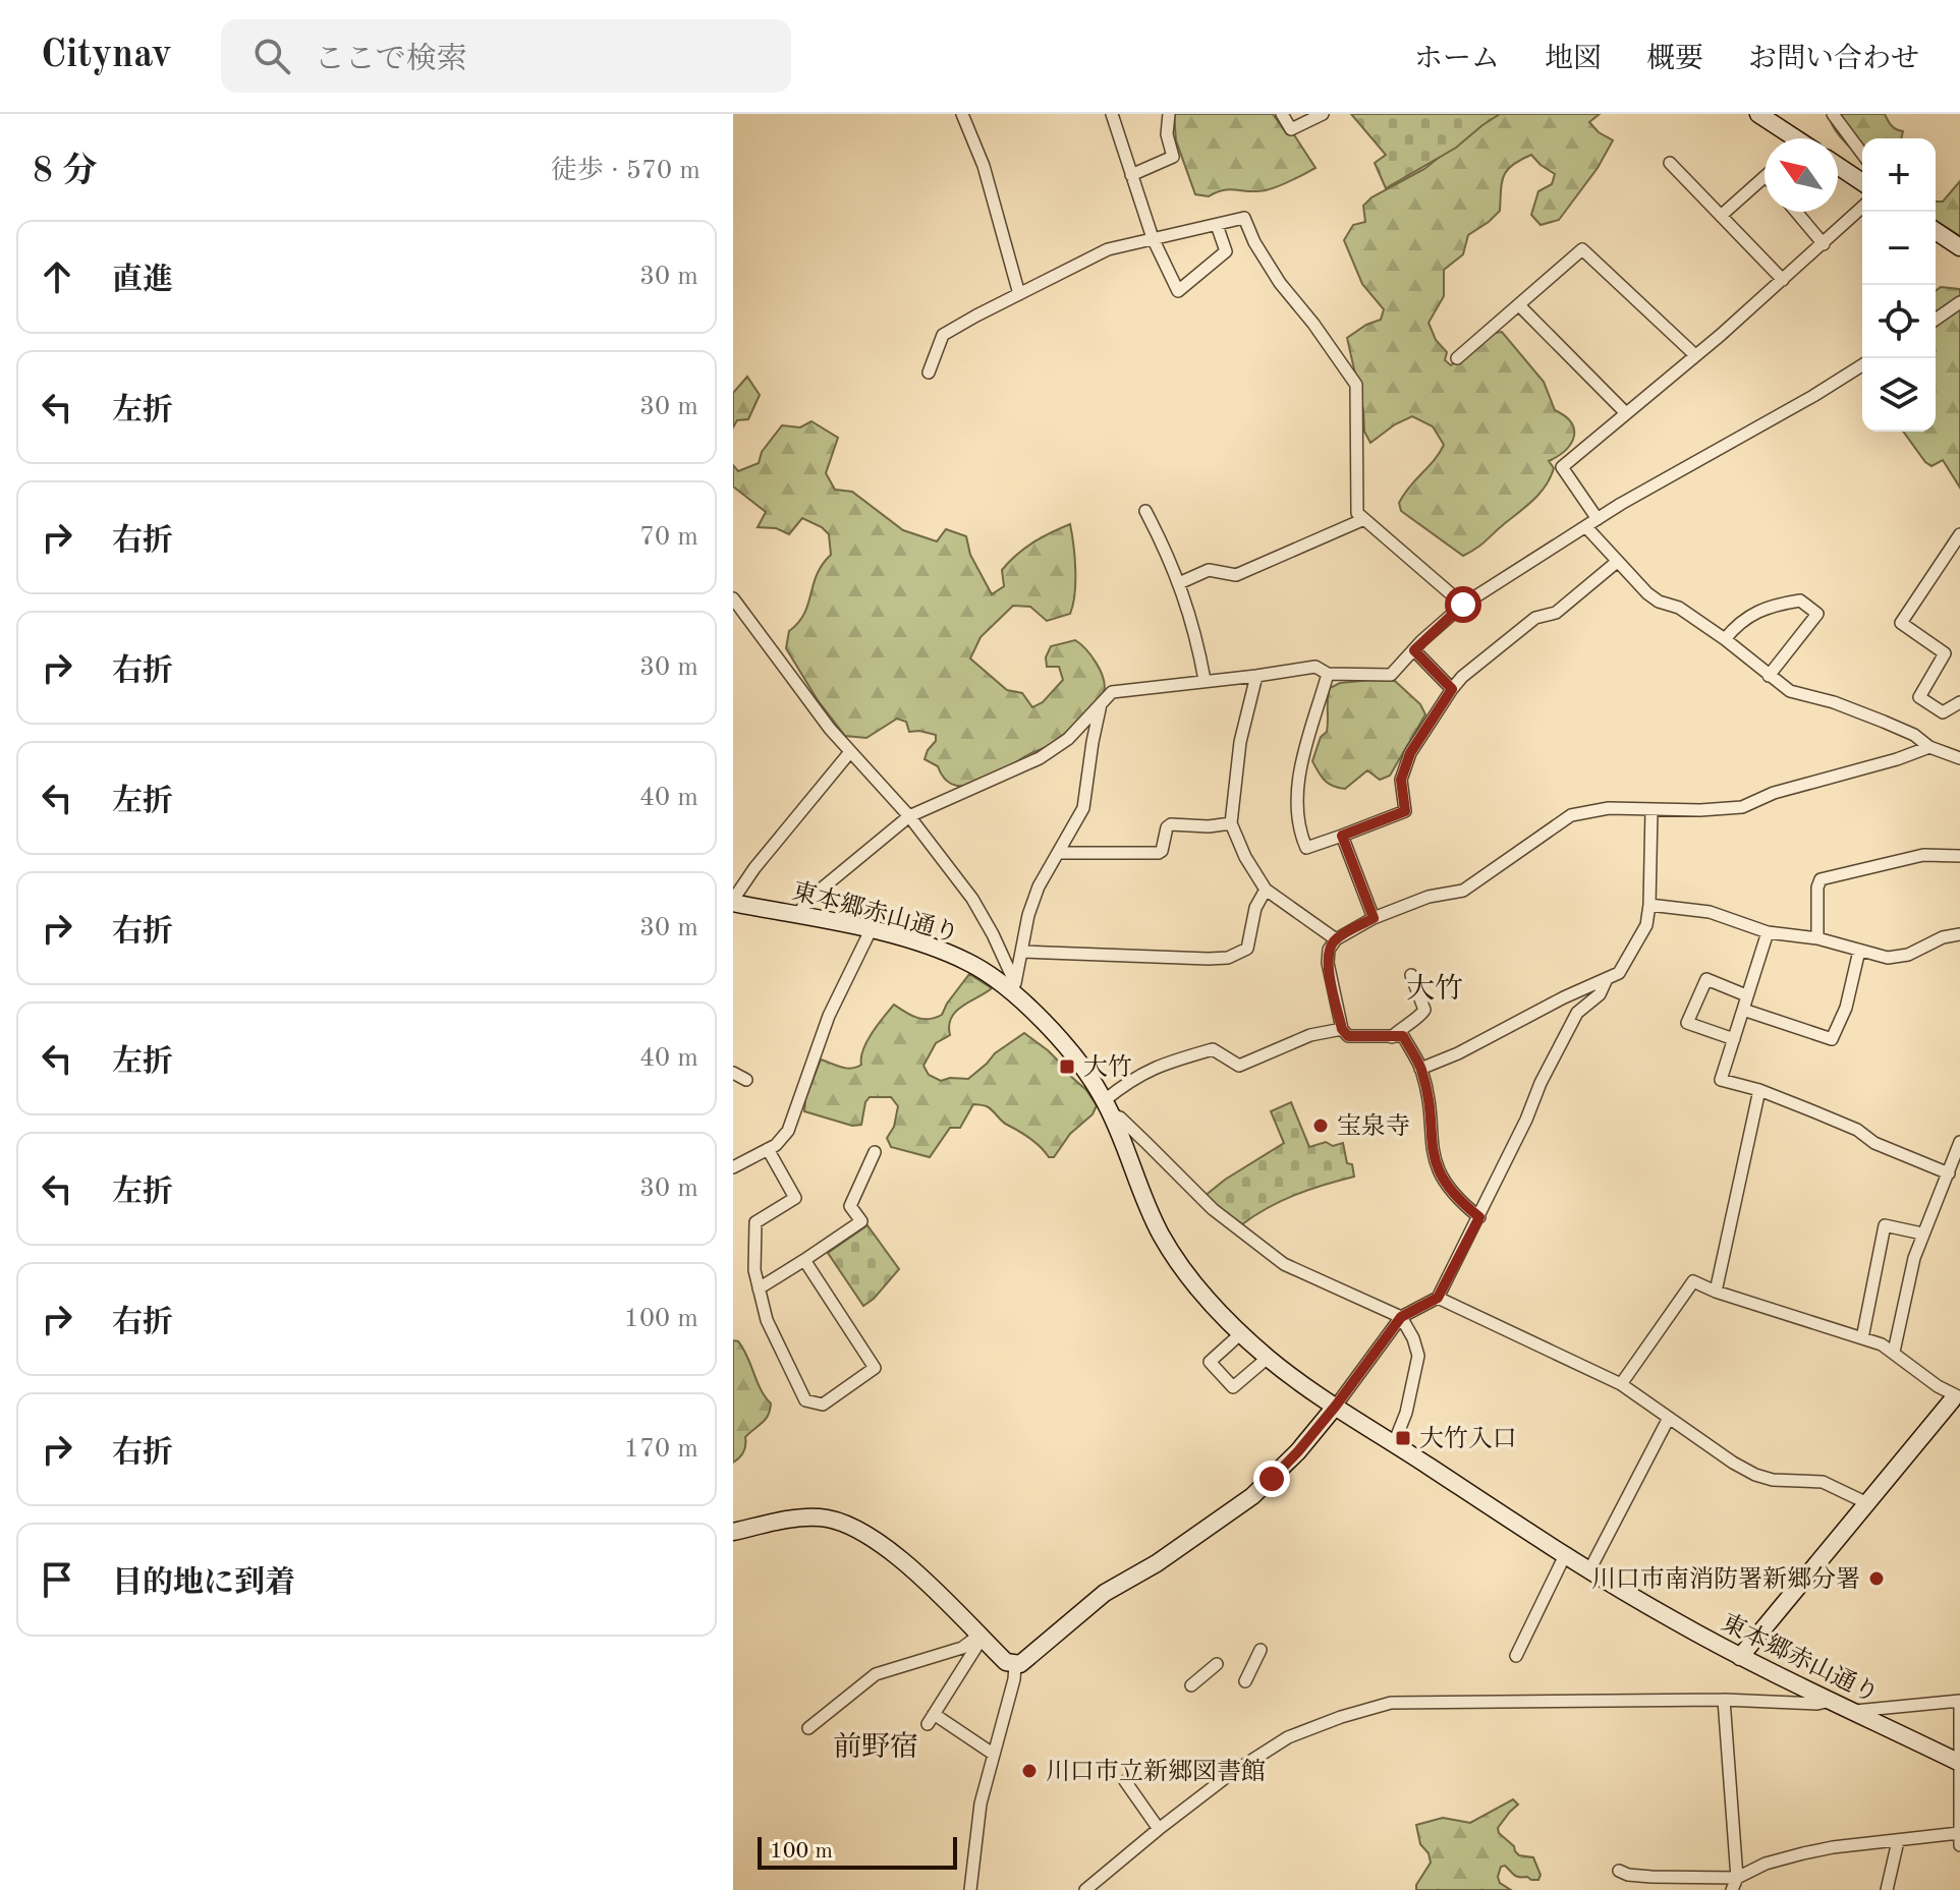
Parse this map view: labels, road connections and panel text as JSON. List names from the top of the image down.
{
  "streets": {
    "street": ["東本郷赤山通り"]
  },
  "districts": ["大竹", "前野宿"],
  "places": {
    "transit": ["大竹", "大竹入口"],
    "other": ["宝泉寺", "川口市南消防署新郷分署", "川口市立新郷図書館"]
  },
  "scale_bar": "100 m",
  "north": "top left",
  "page": {
    "header": "Citynav",
    "search": "ここで検索",
    "nav": [
      "ホーム",
      "地図",
      "概要",
      "お問い合わせ"
    ],
    "heading": ["8 分", "徒歩 · 570 m"],
    "map_buttons": ["+", "−"],
    "list": [
      ["直進", "30 m"],
      ["左折", "30 m"],
      ["右折", "70 m"],
      ["右折", "30 m"],
      ["左折", "40 m"],
      ["右折", "30 m"],
      ["左折", "40 m"],
      ["左折", "30 m"],
      ["右折", "100 m"],
      ["右折", "170 m"],
      "目的地に到着"
    ],
    "scale": "100 m"
  }
}
